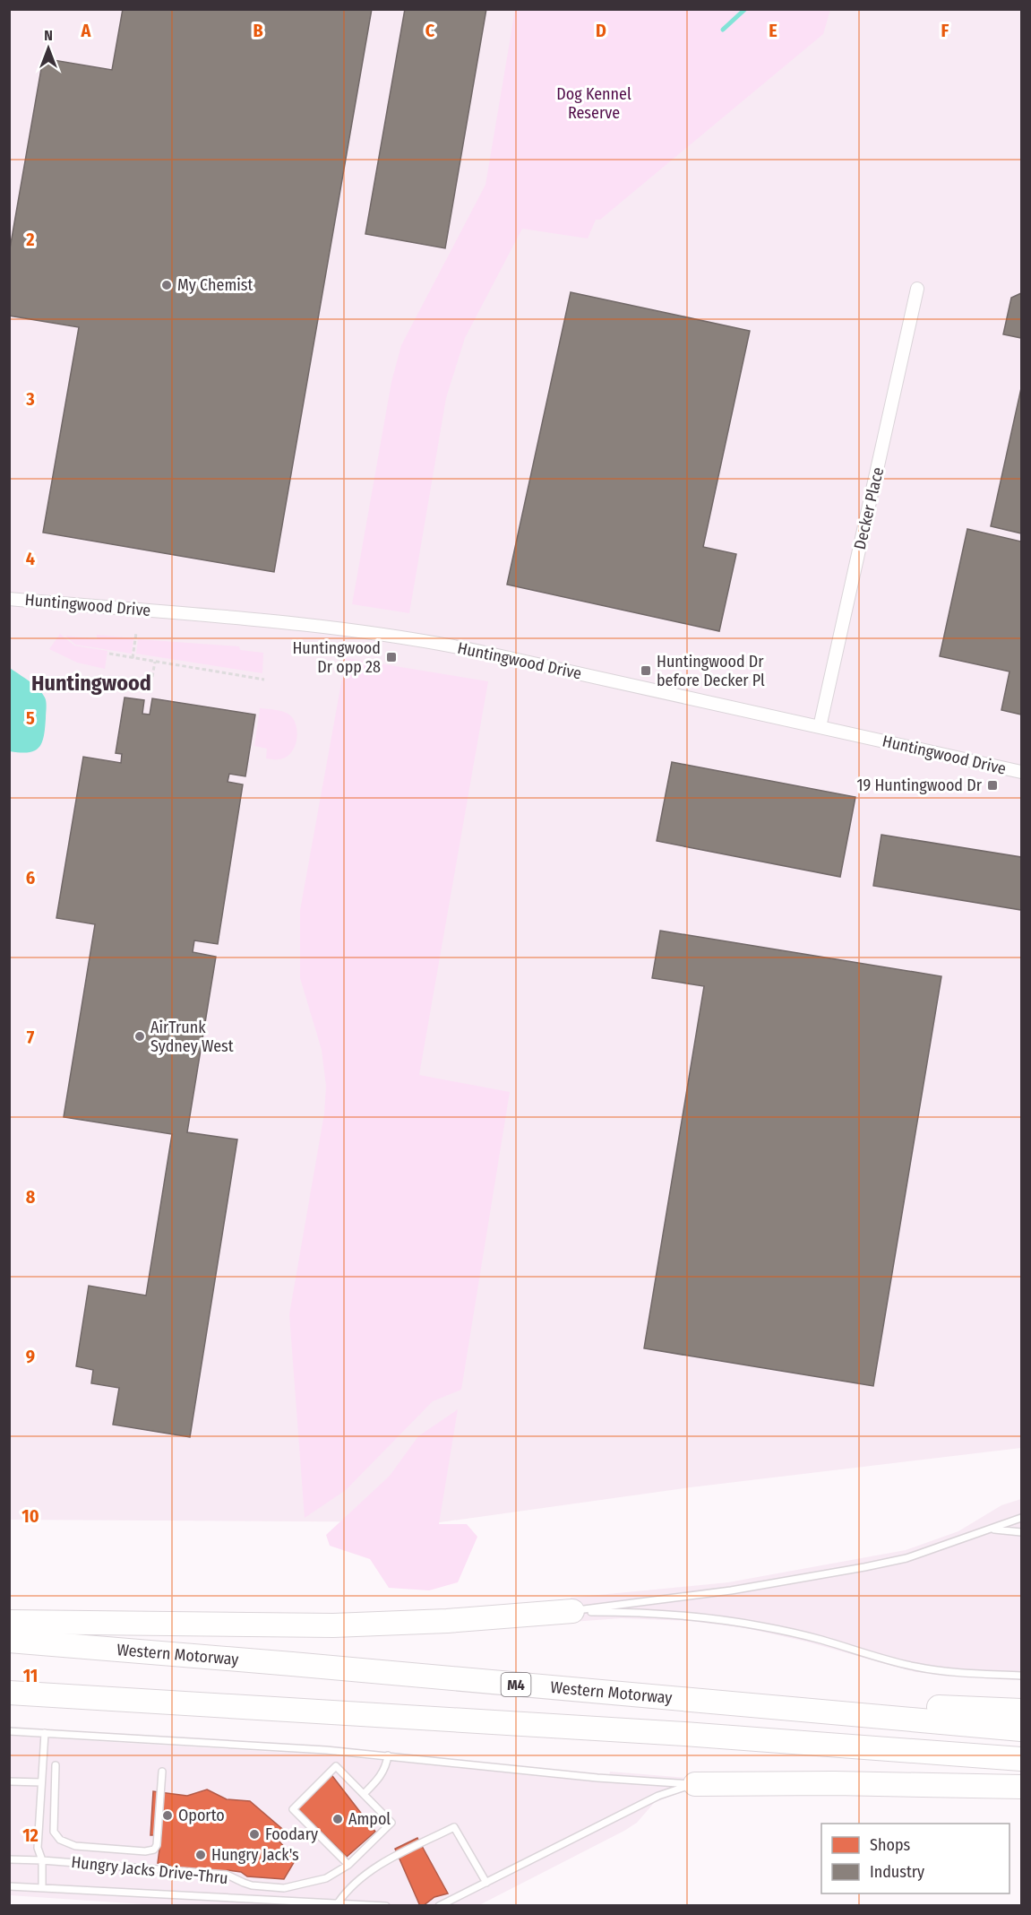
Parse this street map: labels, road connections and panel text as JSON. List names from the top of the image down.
{
  "streets": {
    "highway": ["Western Motorway", "M4"],
    "street": ["Decker Place", "Huntingwood Drive"],
    "lane": ["Hungry Jacks Drive-Thru"]
  },
  "crossings": [
    ["Decker Place", "Huntingwood Drive"]
  ],
  "districts": ["Huntingwood"],
  "parks": ["Dog Kennel Reserve"],
  "places": {
    "other": [
      "My Chemist",
      "AirTrunk Sydney West",
      "Oporto",
      "Ampol",
      "Foodary",
      "Hungry Jack's"
    ],
    "transit": ["Huntingwood Dr opp 28", "Huntingwood Dr before Decker Pl", "19 Huntingwood Dr"]
  },
  "legend": ["Shops", "Industry"],
  "north": "top",
  "grid": {
    "columns": [
      "A",
      "B",
      "C",
      "D",
      "E",
      "F"
    ],
    "rows": [
      "2",
      "3",
      "4",
      "5",
      "6",
      "7",
      "8",
      "9",
      "10",
      "11",
      "12"
    ]
  }
}
